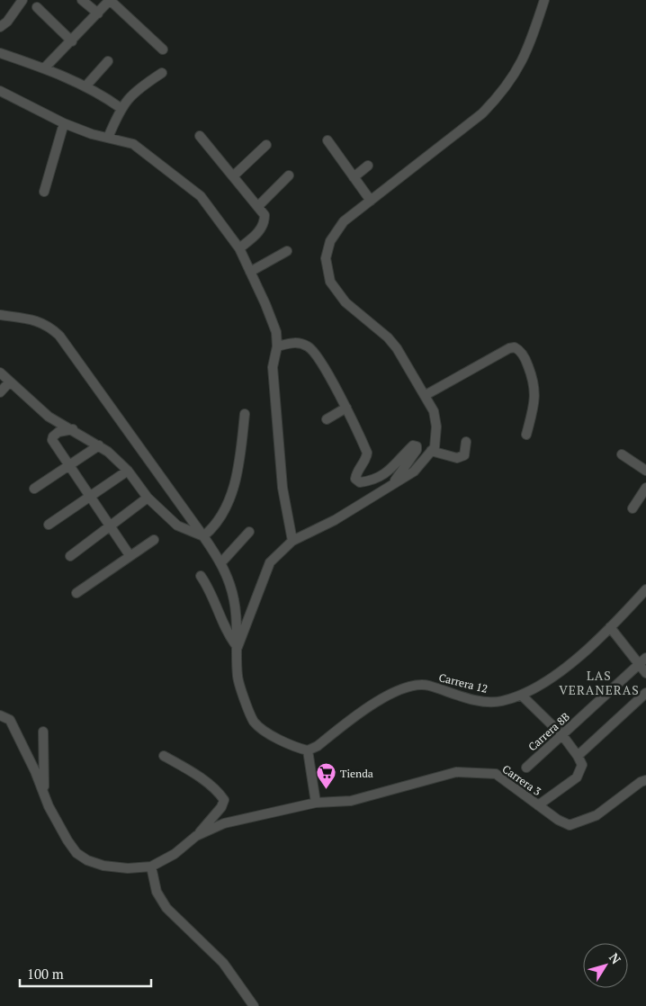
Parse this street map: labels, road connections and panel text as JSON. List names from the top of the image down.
{
  "streets": {
    "street": ["Carrera 12", "Carrera 8B", "Carrera 3"]
  },
  "districts": ["LAS VERANERAS"],
  "places": {
    "supermarket": ["Tienda"]
  },
  "scale_bar": "100 m",
  "north": "top right"
}
